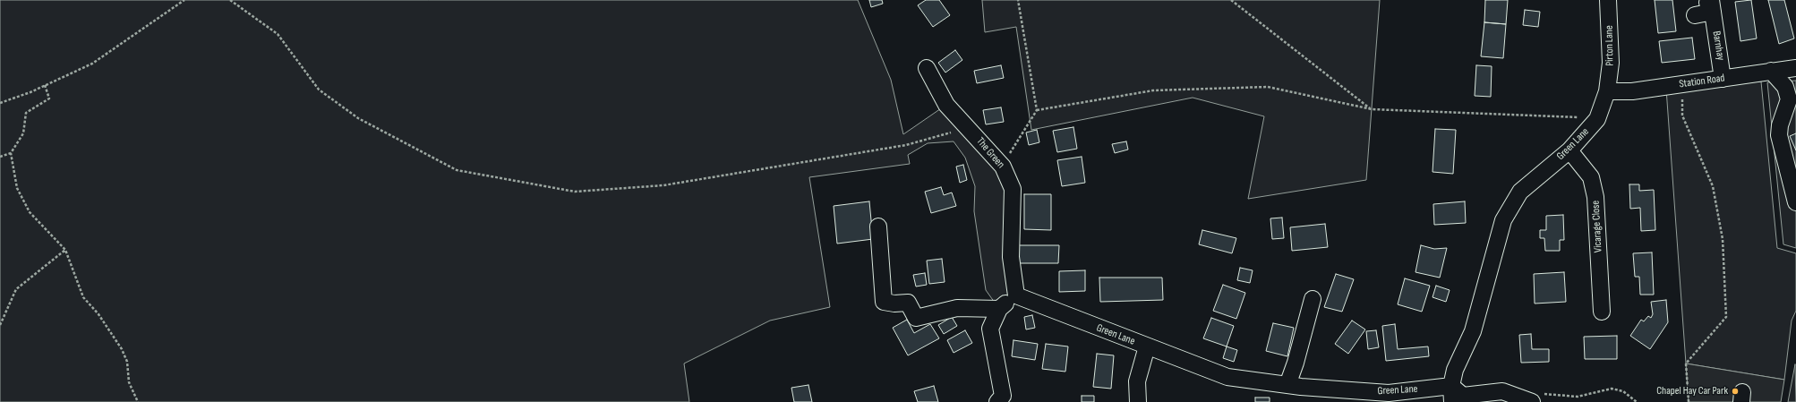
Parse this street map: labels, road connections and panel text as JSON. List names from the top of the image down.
{
  "streets": {
    "street": [
      "Pirton Lane",
      "Barnhay",
      "Station Road",
      "Green Lane",
      "The Green",
      "Vicarage Close"
    ]
  },
  "crossings": [
    ["Pirton Lane", "Station Road"],
    ["Pirton Lane", "Green Lane"],
    ["Barnhay", "Station Road"],
    ["Station Road", "Green Lane"],
    ["Green Lane", "The Green"],
    ["Green Lane", "Vicarage Close"]
  ],
  "places": ["Chapel Hay Car Park"]
}
